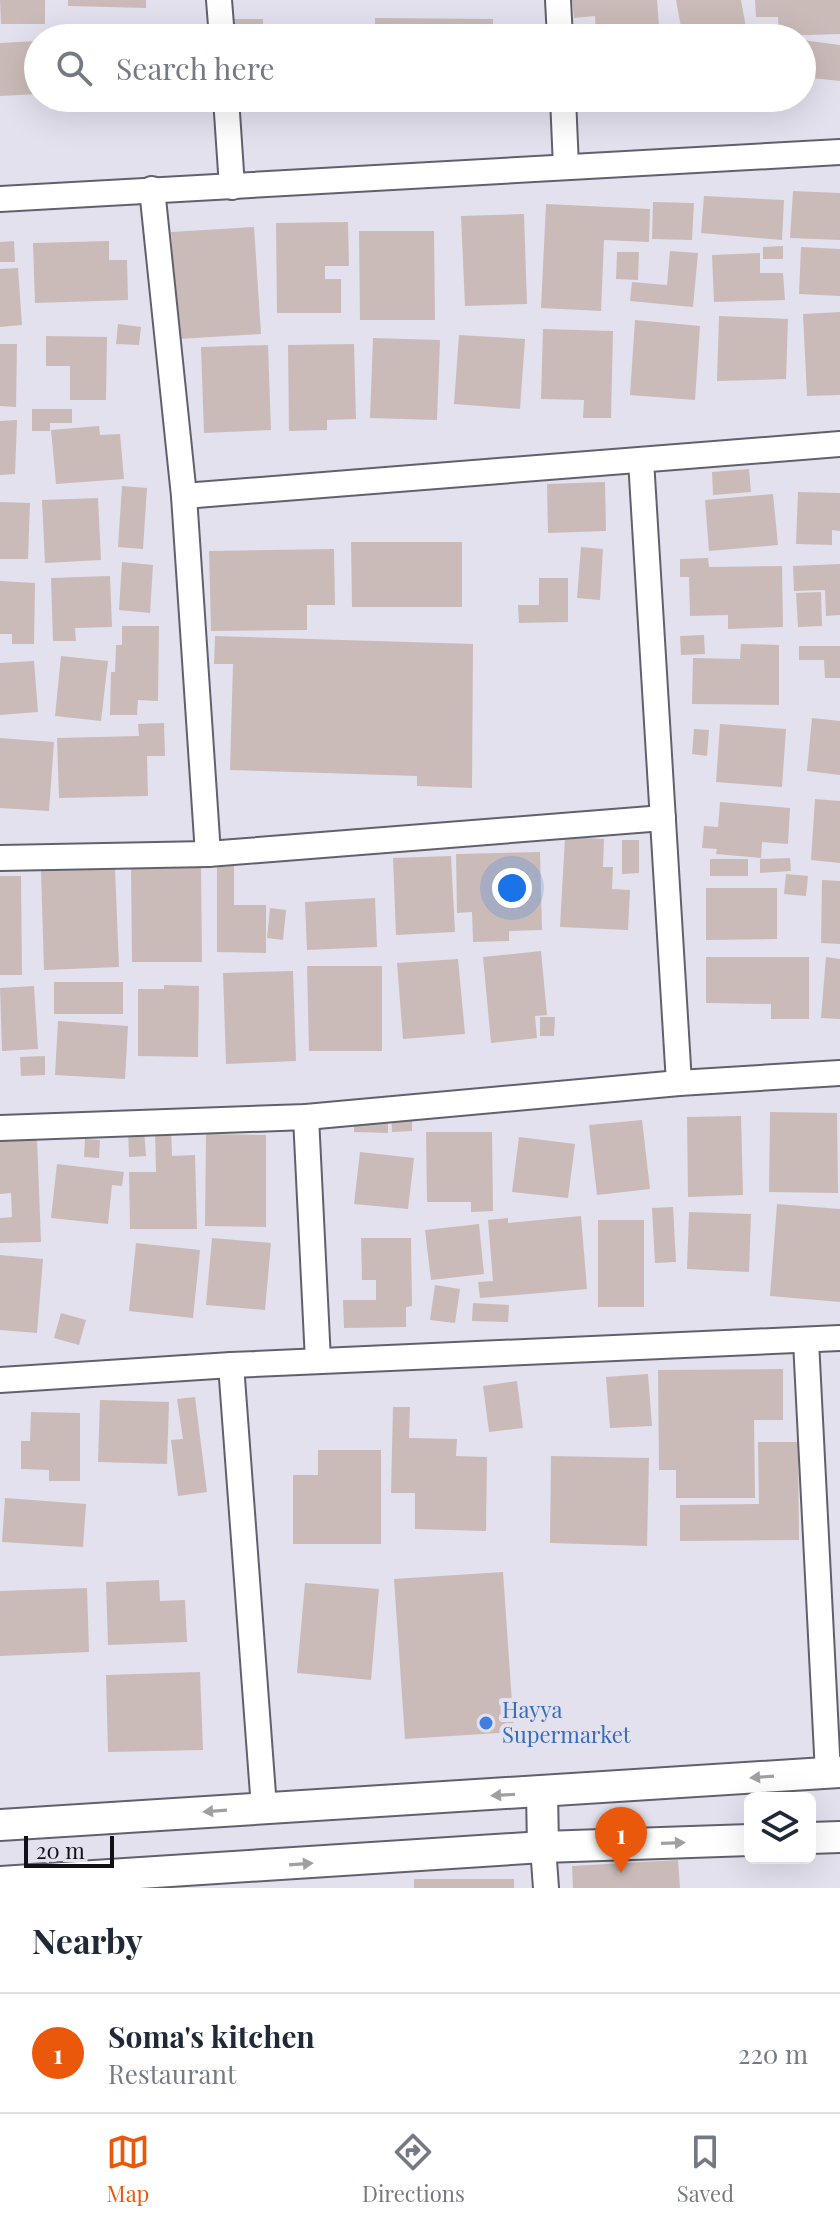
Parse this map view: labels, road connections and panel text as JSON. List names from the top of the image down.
{
  "places": ["Hayya Supermarket"],
  "scale_bar": "20 m",
  "page": {
    "search": "Search here",
    "pins": "1",
    "scale": "20 m",
    "heading": "Nearby",
    "list": [
      {
        "mark": "1",
        "name": "Soma's kitchen",
        "note": "Restaurant",
        "value": "220 m"
      }
    ],
    "nav": ["Map", "Directions", "Saved"]
  }
}
